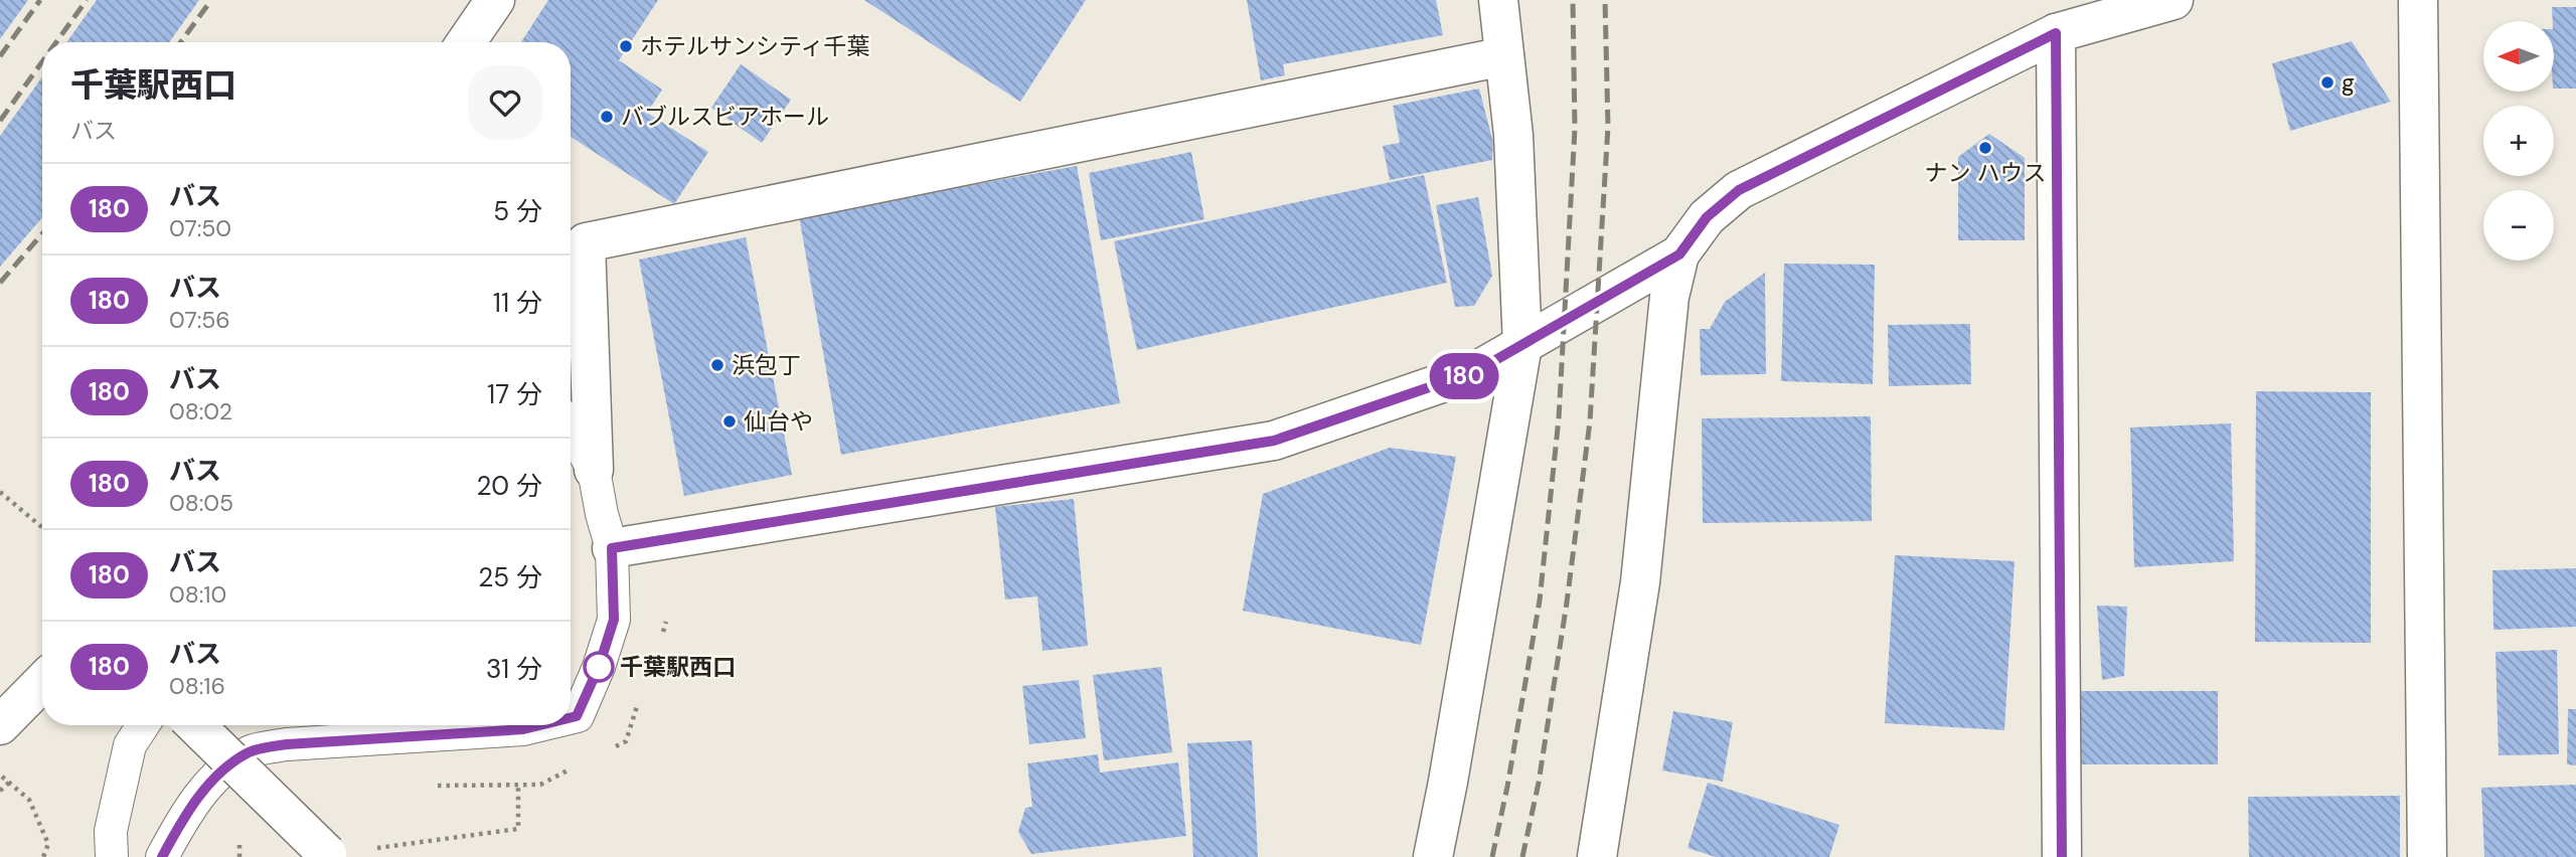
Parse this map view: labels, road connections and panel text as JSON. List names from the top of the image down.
{
  "places": [
    "ホテルサンシティ千葉",
    "g",
    "バブルスビアホール",
    "ナン ハウス",
    "浜包丁",
    "仙台や",
    "千葉駅西口"
  ],
  "lines": ["bus line 180"],
  "north": "left",
  "page": {
    "on_map": "180",
    "map_buttons": ["+", "−"],
    "heading": ["千葉駅西口", "バス"],
    "list": [
      {
        "mark": "180",
        "name": "バス",
        "note": "07:50",
        "value": "5 分"
      },
      {
        "mark": "180",
        "name": "バス",
        "note": "07:56",
        "value": "11 分"
      },
      {
        "mark": "180",
        "name": "バス",
        "note": "08:02",
        "value": "17 分"
      },
      {
        "mark": "180",
        "name": "バス",
        "note": "08:05",
        "value": "20 分"
      },
      {
        "mark": "180",
        "name": "バス",
        "note": "08:10",
        "value": "25 分"
      },
      {
        "mark": "180",
        "name": "バス",
        "note": "08:16",
        "value": "31 分"
      }
    ]
  }
}
